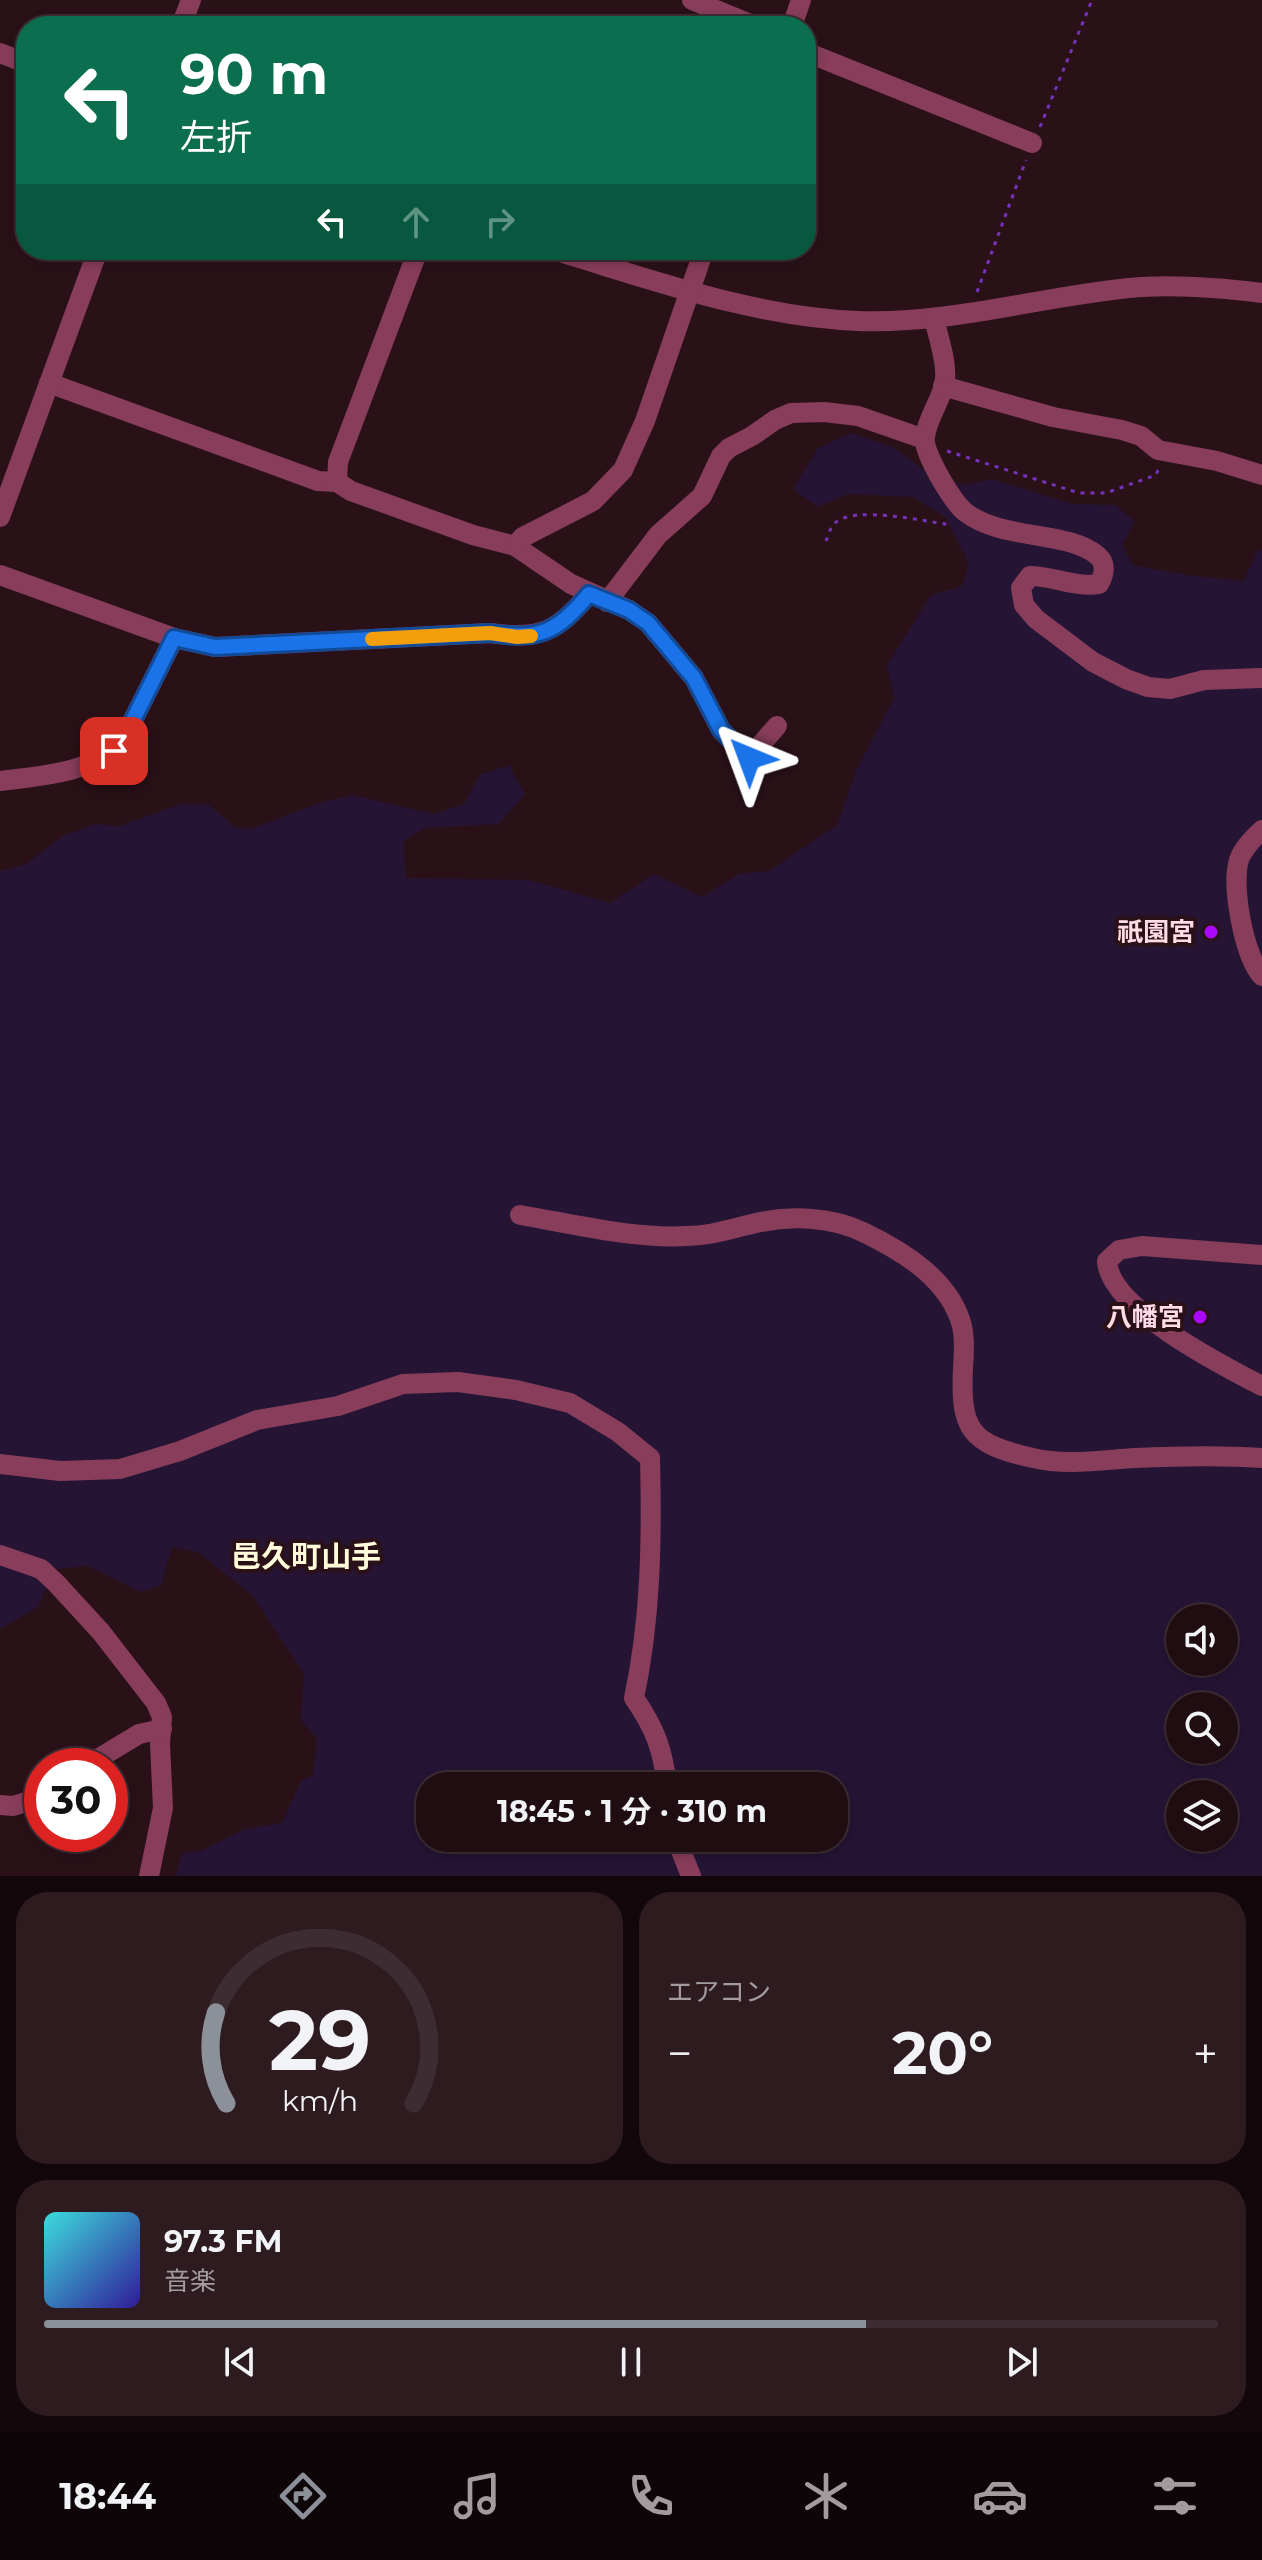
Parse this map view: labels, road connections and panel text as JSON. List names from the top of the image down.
{
  "districts": ["邑久町山手"],
  "places": ["祇園宮", "八幡宮"],
  "page": {
    "turn": ["90 m", "左折"],
    "limit": "30",
    "trip": "18:45 · 1 分 · 310 m",
    "tile": "エアコン",
    "heat": ["−", "20°", "+"],
    "song": ["97.3 FM", "音楽"],
    "tabs": "18:44",
    "gauge": ["29", "km/h"]
  }
}
